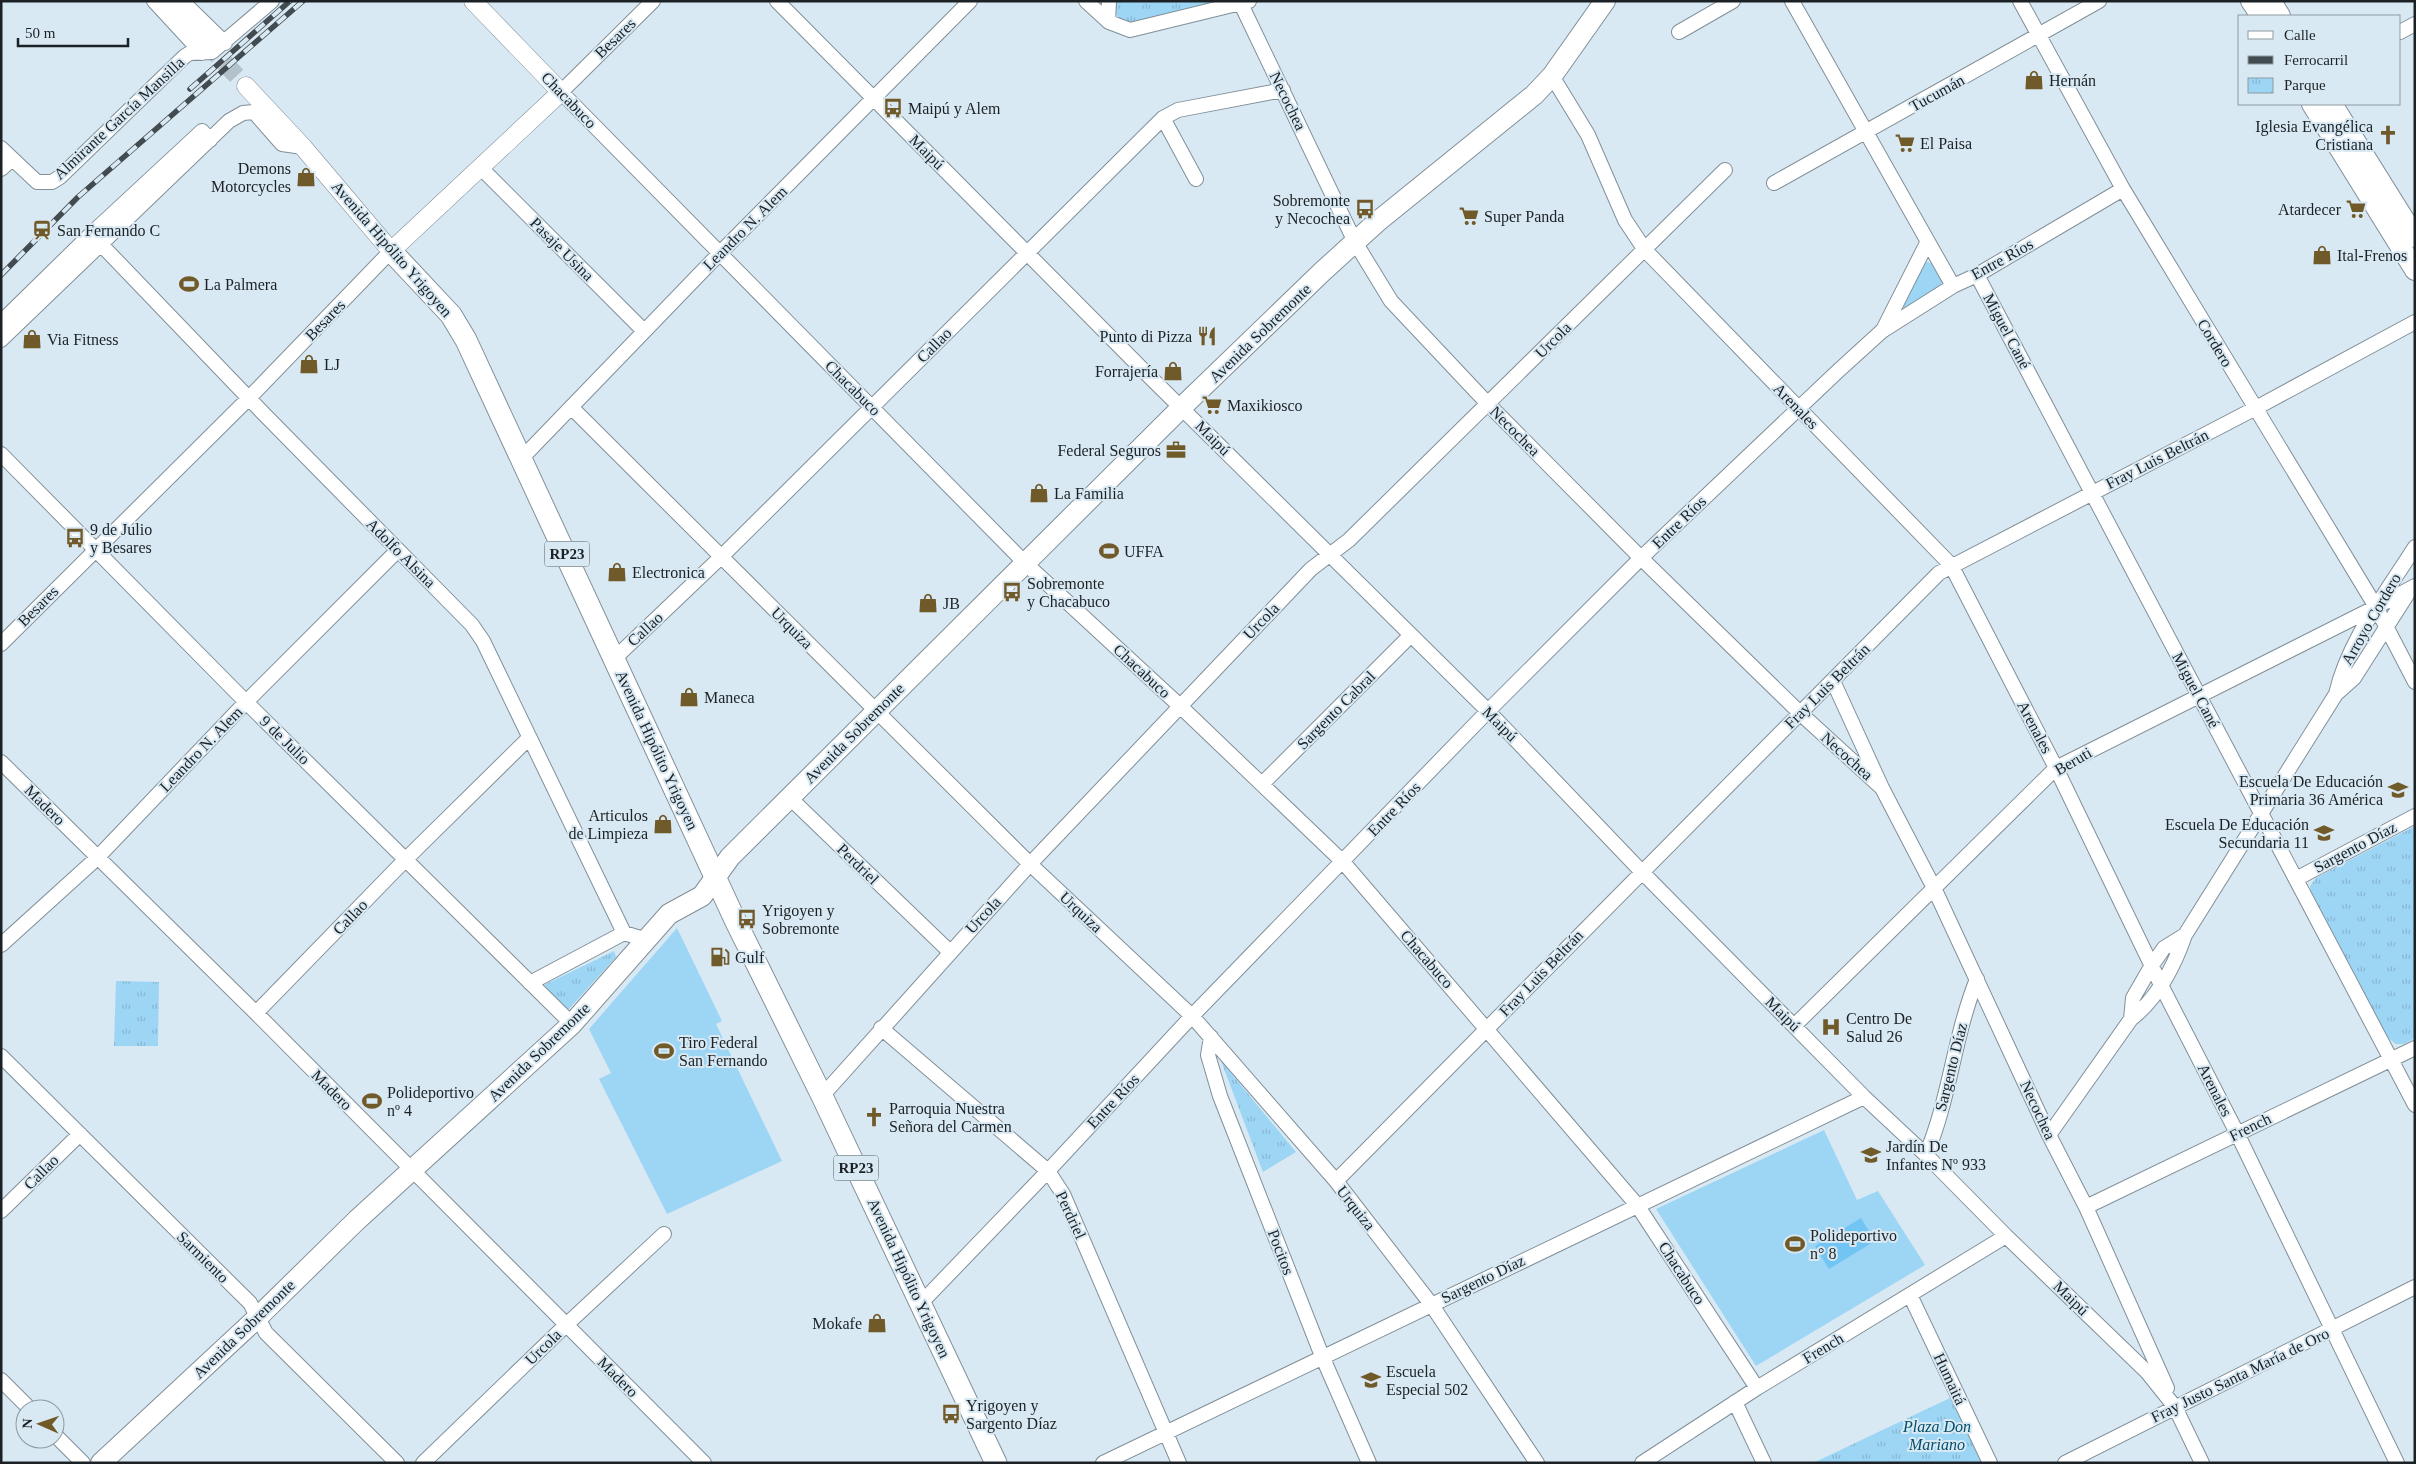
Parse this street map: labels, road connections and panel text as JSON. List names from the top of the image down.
{
  "streets": {
    "main road": ["Avenida Hipólito Yrigoyen", "Avenida Sobremonte", "RP23"],
    "street": [
      "Besares",
      "Tucumán",
      "Chacabuco",
      "Necochea",
      "Almirante García Mansilla",
      "Maipú",
      "Leandro N. Alem",
      "Pasaje Usina",
      "Entre Ríos",
      "Miguel Cané",
      "Urcola",
      "Cordero",
      "Callao",
      "Arenales",
      "Fray Luis Beltrán",
      "Adolfo Alsina",
      "Arroyo Cordero",
      "Urquiza",
      "Sargento Cabral",
      "9 de Julio",
      "Beruti",
      "Madero",
      "Sargento Díaz",
      "Perdriel",
      "French",
      "Pocitos",
      "Sarmiento",
      "Fray Justo Santa María de Oro",
      "Humaitá"
    ]
  },
  "crossings": [
    ["Besares", "Chacabuco"],
    ["Besares", "Avenida Hipólito Yrigoyen"],
    ["Besares", "Pasaje Usina"],
    ["Besares", "Adolfo Alsina"],
    ["Besares", "9 de Julio"],
    ["Tucumán", "Cordero"],
    ["Chacabuco", "Leandro N. Alem"],
    ["Chacabuco", "Entre Ríos"],
    ["Chacabuco", "Avenida Sobremonte"],
    ["Chacabuco", "Urcola"],
    ["Chacabuco", "Callao"],
    ["Chacabuco", "Fray Luis Beltrán"],
    ["Chacabuco", "Sargento Cabral"],
    ["Chacabuco", "Sargento Díaz"],
    ["Chacabuco", "French"],
    ["Necochea", "Maipú"],
    ["Necochea", "Entre Ríos"],
    ["Necochea", "Avenida Sobremonte"],
    ["Necochea", "Urcola"],
    ["Necochea", "Callao"],
    ["Necochea", "Fray Luis Beltrán"],
    ["Necochea", "Arroyo Cordero"],
    ["Necochea", "Beruti"],
    ["Necochea", "Sargento Díaz"],
    ["Necochea", "French"],
    ["Necochea", "Fray Justo Santa María de Oro"],
    ["Maipú", "Leandro N. Alem"],
    ["Maipú", "Entre Ríos"],
    ["Maipú", "Avenida Sobremonte"],
    ["Maipú", "Urcola"],
    ["Maipú", "Callao"],
    ["Maipú", "Fray Luis Beltrán"],
    ["Maipú", "Sargento Cabral"],
    ["Maipú", "Beruti"],
    ["Maipú", "Sargento Díaz"],
    ["Maipú", "French"],
    ["Maipú", "Fray Justo Santa María de Oro"],
    ["Leandro N. Alem", "Avenida Hipólito Yrigoyen"],
    ["Leandro N. Alem", "Pasaje Usina"],
    ["Leandro N. Alem", "Adolfo Alsina"],
    ["Leandro N. Alem", "Urquiza"],
    ["Leandro N. Alem", "9 de Julio"],
    ["Leandro N. Alem", "Madero"],
    ["Avenida Hipólito Yrigoyen", "Entre Ríos"],
    ["Avenida Hipólito Yrigoyen", "Avenida Sobremonte"],
    ["Avenida Hipólito Yrigoyen", "Urcola"],
    ["Avenida Hipólito Yrigoyen", "Callao"],
    ["Entre Ríos", "Miguel Cané"],
    ["Entre Ríos", "Cordero"],
    ["Entre Ríos", "Arenales"],
    ["Entre Ríos", "Urquiza"],
    ["Entre Ríos", "Perdriel"],
    ["Miguel Cané", "Fray Luis Beltrán"],
    ["Miguel Cané", "Arroyo Cordero"],
    ["Miguel Cané", "Beruti"],
    ["Miguel Cané", "Sargento Díaz"],
    ["Miguel Cané", "French"],
    ["Avenida Sobremonte", "Arenales"],
    ["Avenida Sobremonte", "Urquiza"],
    ["Avenida Sobremonte", "9 de Julio"],
    ["Avenida Sobremonte", "Madero"],
    ["Avenida Sobremonte", "Perdriel"],
    ["Avenida Sobremonte", "Sarmiento"],
    ["Urcola", "Arenales"],
    ["Urcola", "Urquiza"],
    ["Urcola", "Madero"],
    ["Urcola", "Perdriel"],
    ["Cordero", "Fray Luis Beltrán"],
    ["Cordero", "Arroyo Cordero"],
    ["Cordero", "Beruti"],
    ["Callao", "Adolfo Alsina"],
    ["Callao", "Urquiza"],
    ["Callao", "9 de Julio"],
    ["Callao", "Madero"],
    ["Callao", "Sarmiento"],
    ["Arenales", "Fray Luis Beltrán"],
    ["Arenales", "Arroyo Cordero"],
    ["Arenales", "Beruti"],
    ["Arenales", "French"],
    ["Arenales", "Fray Justo Santa María de Oro"],
    ["Fray Luis Beltrán", "Urquiza"],
    ["Arroyo Cordero", "Beruti"],
    ["Urquiza", "Sargento Díaz"],
    ["Urquiza", "Pocitos"],
    ["Sargento Díaz", "Perdriel"],
    ["Sargento Díaz", "Pocitos"],
    ["French", "Humaitá"]
  ],
  "parks": ["Plaza Don Mariano"],
  "places": {
    "shop": [
      "Hernán",
      "Demons Motorcycles",
      "Ital-Frenos",
      "Via Fitness",
      "LJ",
      "Forrajería",
      "La Familia",
      "Electronica",
      "JB",
      "Maneca",
      "Articulos de Limpieza",
      "Mokafe"
    ],
    "bus stop": [
      "Maipú y Alem",
      "Sobremonte y Necochea",
      "9 de Julio y Besares",
      "Sobremonte y Chacabuco",
      "Yrigoyen y Sobremonte",
      "Yrigoyen y Sargento Díaz"
    ],
    "church": ["Iglesia Evangélica Cristiana", "Parroquia Nuestra Señora del Carmen"],
    "supermarket": [
      "El Paisa",
      "Atardecer",
      "Super Panda",
      "Maxikiosco"
    ],
    "station": ["San Fernando C"],
    "sports": [
      "La Palmera",
      "UFFA",
      "Tiro Federal San Fernando",
      "Polideportivo nº 4",
      "Polideportivo n° 8"
    ],
    "restaurant": ["Punto di Pizza"],
    "office": ["Federal Seguros"],
    "school or university": [
      "Escuela De Educación Primaria 36 América",
      "Escuela De Educación Secundaria 11",
      "Jardín De Infantes Nº 933",
      "Escuela Especial 502"
    ],
    "fuel station": ["Gulf"],
    "hospital": ["Centro De Salud 26"]
  },
  "legend": ["Calle", "Ferrocarril", "Parque"],
  "scale_bar": "50 m",
  "north": "left"
}
